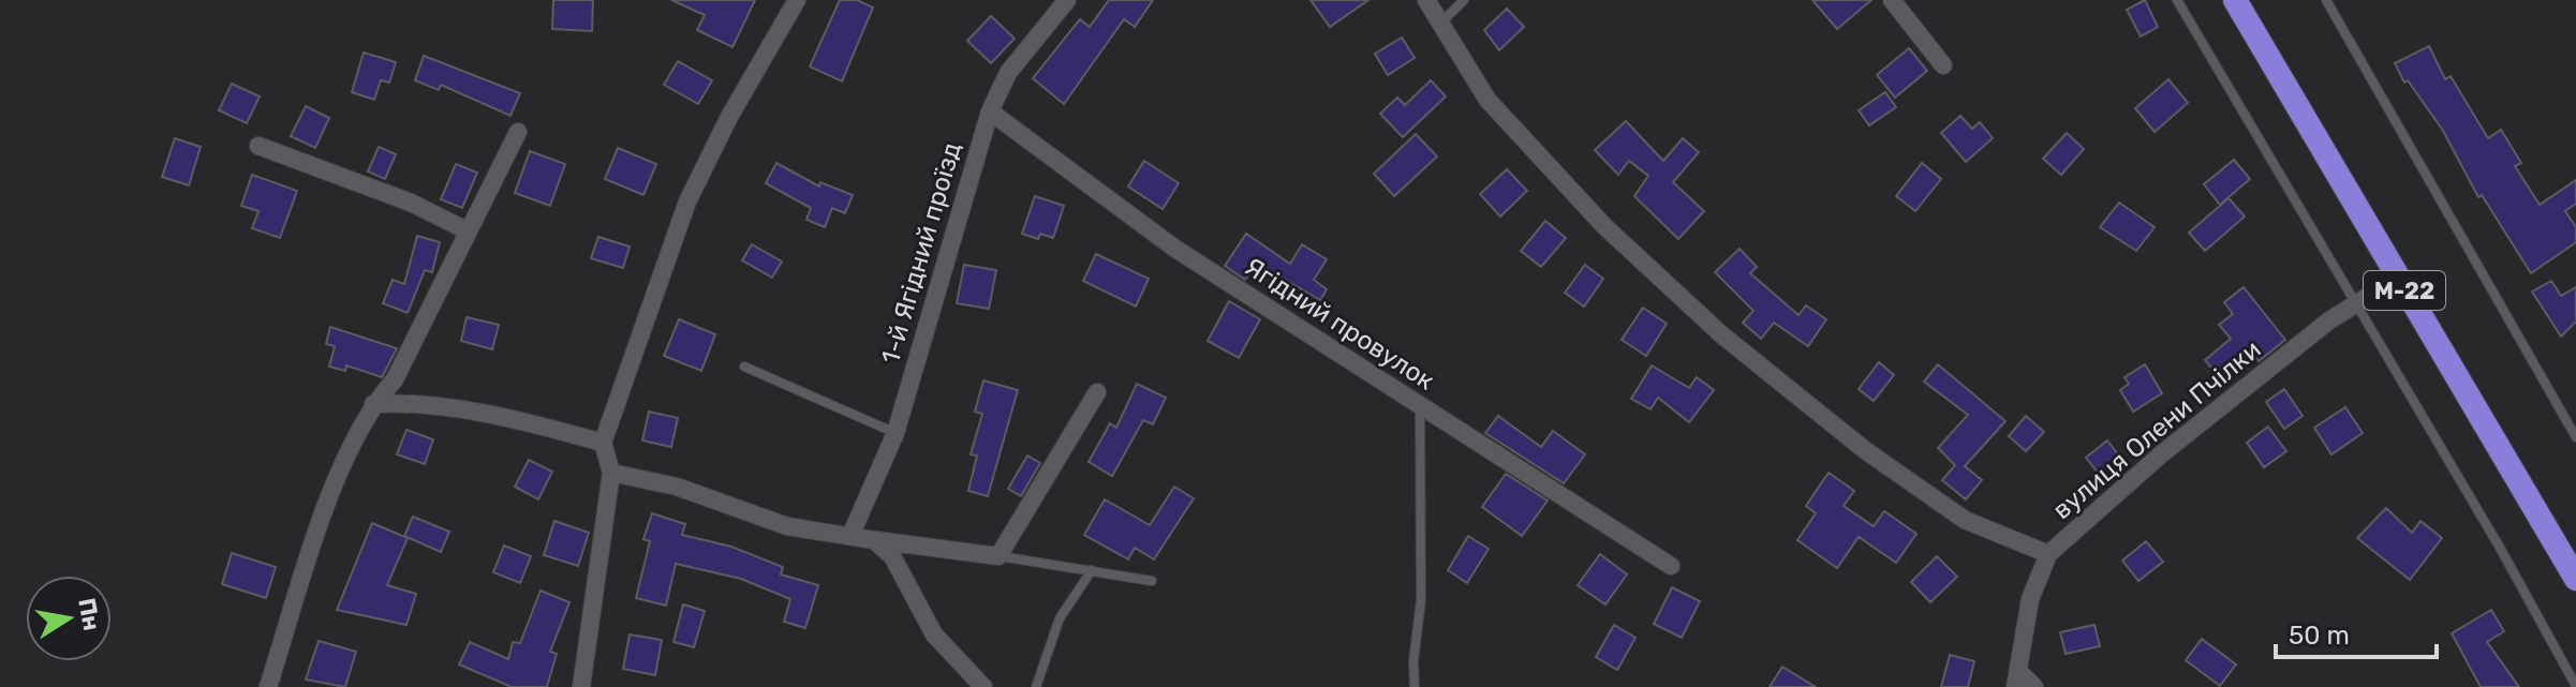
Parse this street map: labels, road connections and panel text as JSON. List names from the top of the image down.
{
  "streets": {
    "highway": ["М-22"],
    "street": ["1-й Ягідний проїзд", "Ягідний провулок", "вулиця Олени Пчілки"]
  },
  "crossings": [
    ["1-й Ягідний проїзд", "Ягідний провулок"],
    ["М-22", "вулиця Олени Пчілки"]
  ],
  "scale_bar": "50 m",
  "north": "right"
}
